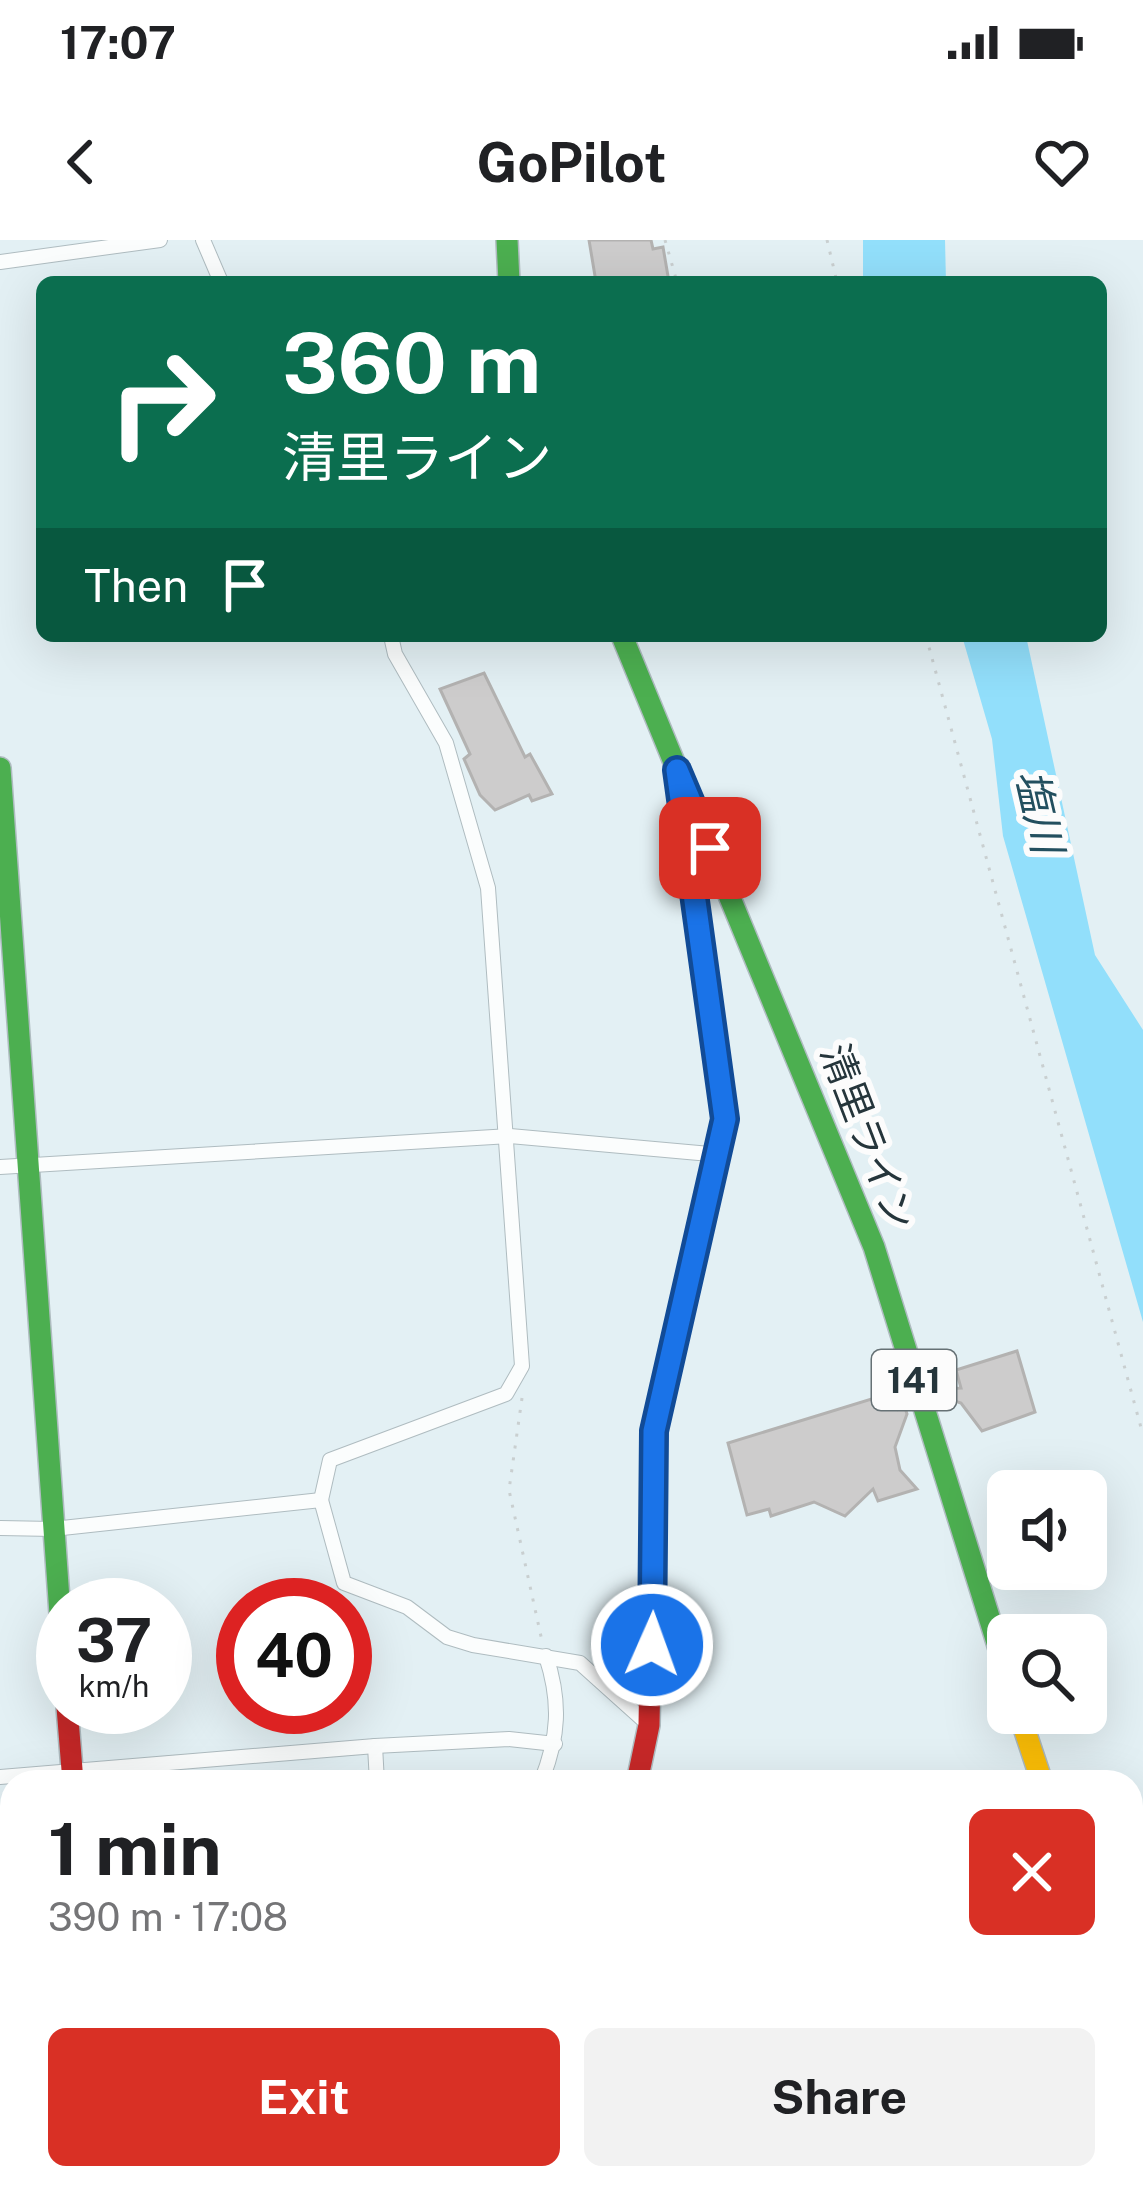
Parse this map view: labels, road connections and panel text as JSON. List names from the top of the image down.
{
  "streets": {
    "main road": ["清里ライン", "141"]
  },
  "water": ["塩川"],
  "page": {
    "status": "17:07",
    "header": "GoPilot",
    "turn": ["360 m", "清里ライン"],
    "then": "Then",
    "speed": "37 km/h",
    "limit": "40",
    "heading": ["1 min", "390 m · 17:08"],
    "buttons": ["Exit", "Share"]
  }
}
